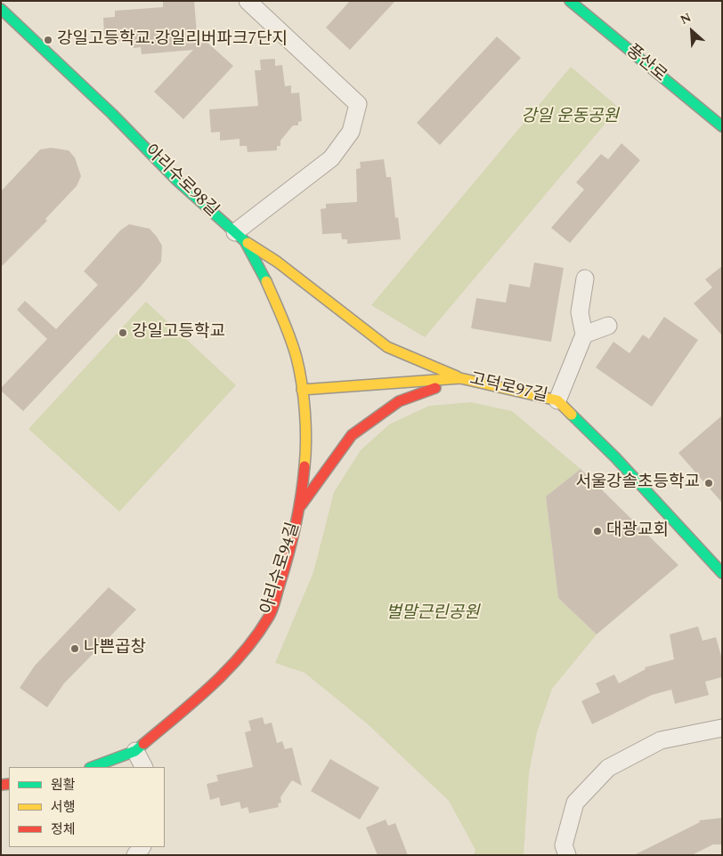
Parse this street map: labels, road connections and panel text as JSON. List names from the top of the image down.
{
  "streets": {
    "street": [
      "풍산로",
      "아리수로98길",
      "고덕로97길",
      "아리수로94길"
    ]
  },
  "crossings": [
    ["아리수로98길", "고덕로97길"],
    ["아리수로98길", "아리수로94길"],
    ["고덕로97길", "아리수로94길"]
  ],
  "parks": ["강일 운동공원", "벌말근린공원"],
  "places": [
    "강일고등학교.강일리버파크7단지",
    "강일고등학교",
    "서울강솔초등학교",
    "대광교회",
    "나쁜곱창"
  ],
  "legend": ["원활", "서행", "정체"],
  "north": "top left"
}
